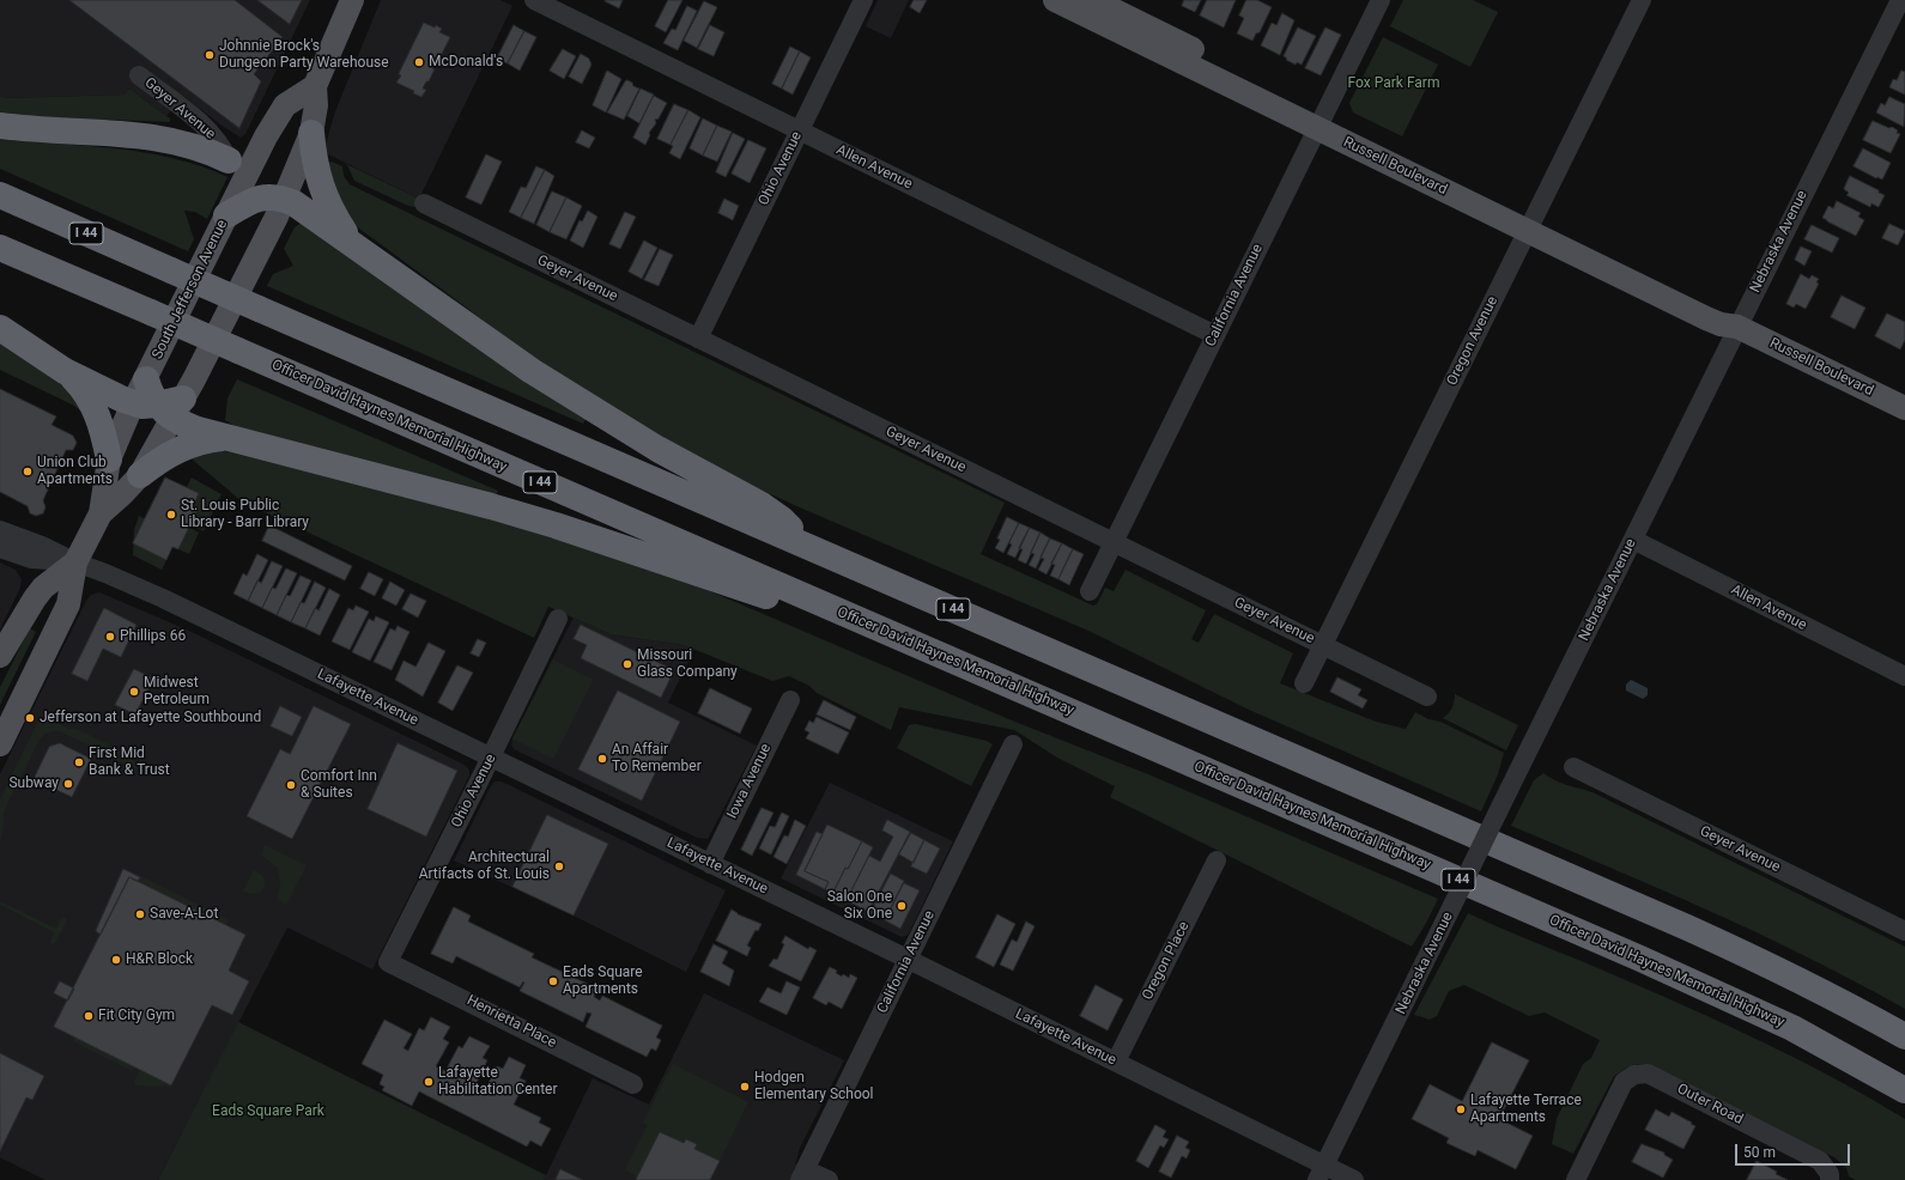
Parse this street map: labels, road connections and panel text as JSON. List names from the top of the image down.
{
  "streets": {
    "highway": ["I 44", "Officer David Haynes Memorial Highway"],
    "main road": ["Geyer Avenue", "Russell Boulevard", "South Jefferson Avenue"],
    "street": [
      "Allen Avenue",
      "Ohio Avenue",
      "Nebraska Avenue",
      "California Avenue",
      "Oregon Avenue",
      "Lafayette Avenue",
      "Iowa Avenue",
      "Oregon Place",
      "Henrietta Place",
      "Outer Road"
    ]
  },
  "crossings": [
    ["Geyer Avenue", "Ohio Avenue"],
    ["Geyer Avenue", "South Jefferson Avenue"],
    ["Geyer Avenue", "California Avenue"],
    ["Geyer Avenue", "Oregon Avenue"],
    ["Russell Boulevard", "Nebraska Avenue"],
    ["Russell Boulevard", "California Avenue"],
    ["Russell Boulevard", "Oregon Avenue"],
    ["Allen Avenue", "Ohio Avenue"],
    ["Allen Avenue", "Nebraska Avenue"],
    ["Allen Avenue", "California Avenue"],
    ["Ohio Avenue", "Lafayette Avenue"],
    ["Ohio Avenue", "Henrietta Place"],
    ["Nebraska Avenue", "Lafayette Avenue"],
    ["California Avenue", "Lafayette Avenue"],
    ["Lafayette Avenue", "Iowa Avenue"],
    ["Lafayette Avenue", "Oregon Place"]
  ],
  "parks": ["Fox Park Farm", "Eads Square Park"],
  "places": [
    "Johnnie Brock's Dungeon Party Warehouse",
    "McDonald's",
    "Union Club Apartments",
    "St. Louis Public Library - Barr Library",
    "Phillips 66",
    "Missouri Glass Company",
    "Midwest Petroleum",
    "Jefferson at Lafayette Southbound",
    "An Affair To Remember",
    "First Mid Bank & Trust",
    "Subway",
    "Comfort Inn & Suites",
    "Architectural Artifacts of St. Louis",
    "Salon One Six One",
    "Save-A-Lot",
    "H&R Block",
    "Eads Square Apartments",
    "Fit City Gym",
    "Lafayette Habilitation Center",
    "Hodgen Elementary School",
    "Lafayette Terrace Apartments"
  ],
  "scale_bar": "50 m"
}
